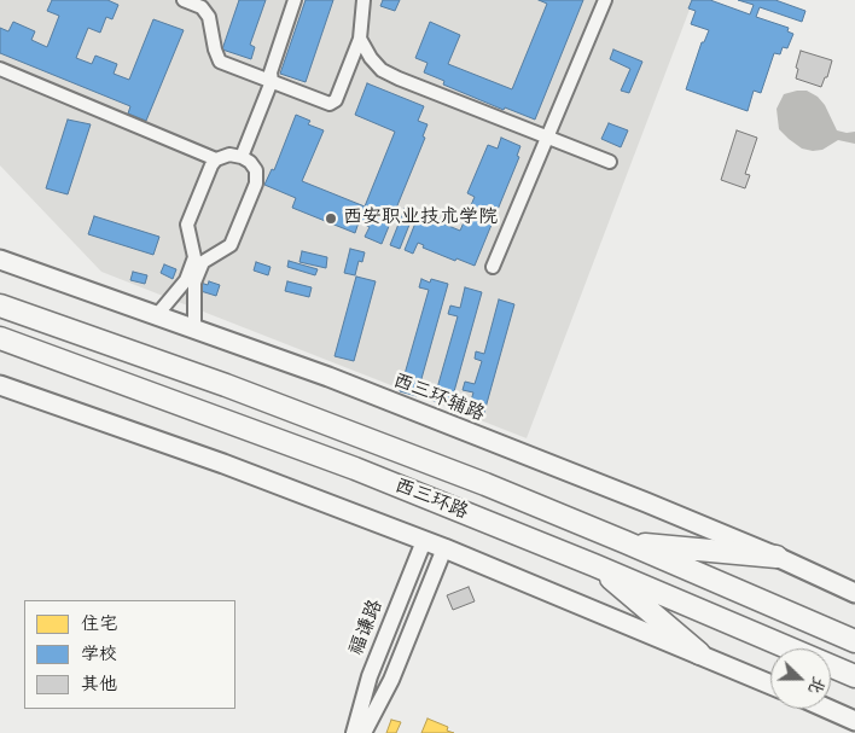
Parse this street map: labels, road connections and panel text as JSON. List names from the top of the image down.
{
  "streets": {
    "highway": ["西三环路"],
    "main road": ["西三环辅路"],
    "street": ["福谦路"]
  },
  "places": ["西安职业技术学院"],
  "legend": ["住宅", "学校", "其他"],
  "north": "right"
}
